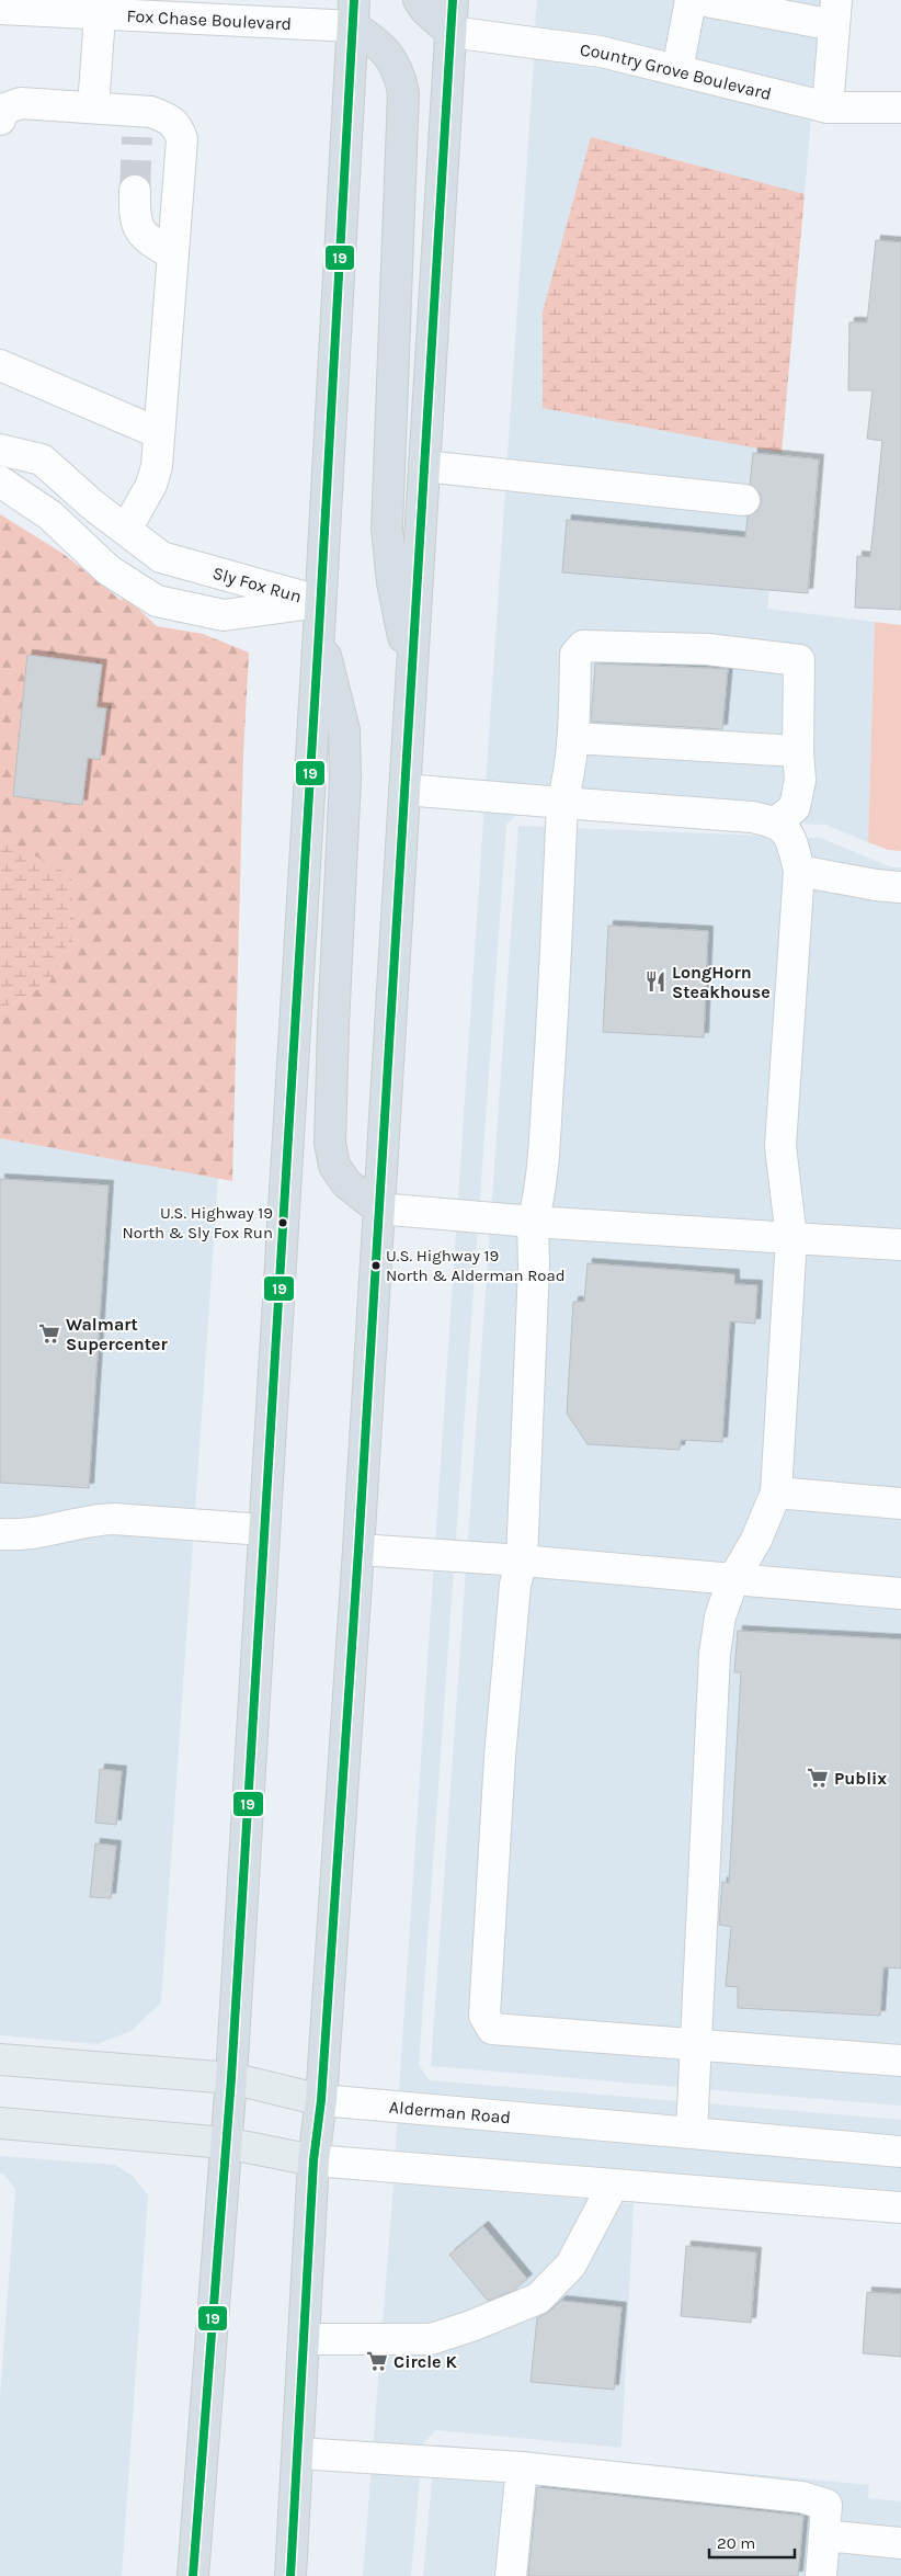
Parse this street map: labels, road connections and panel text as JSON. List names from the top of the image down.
{
  "streets": {
    "main road": ["Alderman Road"],
    "street": ["Fox Chase Boulevard", "Country Grove Boulevard", "Sly Fox Run"]
  },
  "places": {
    "restaurant": ["LongHorn Steakhouse"],
    "other": ["U.S. Highway 19 North & Sly Fox Run", "U.S. Highway 19 North & Alderman Road"],
    "supermarket": ["Walmart Supercenter", "Publix", "Circle K"]
  },
  "lines": ["transit line 19"],
  "scale_bar": "20 m"
}
